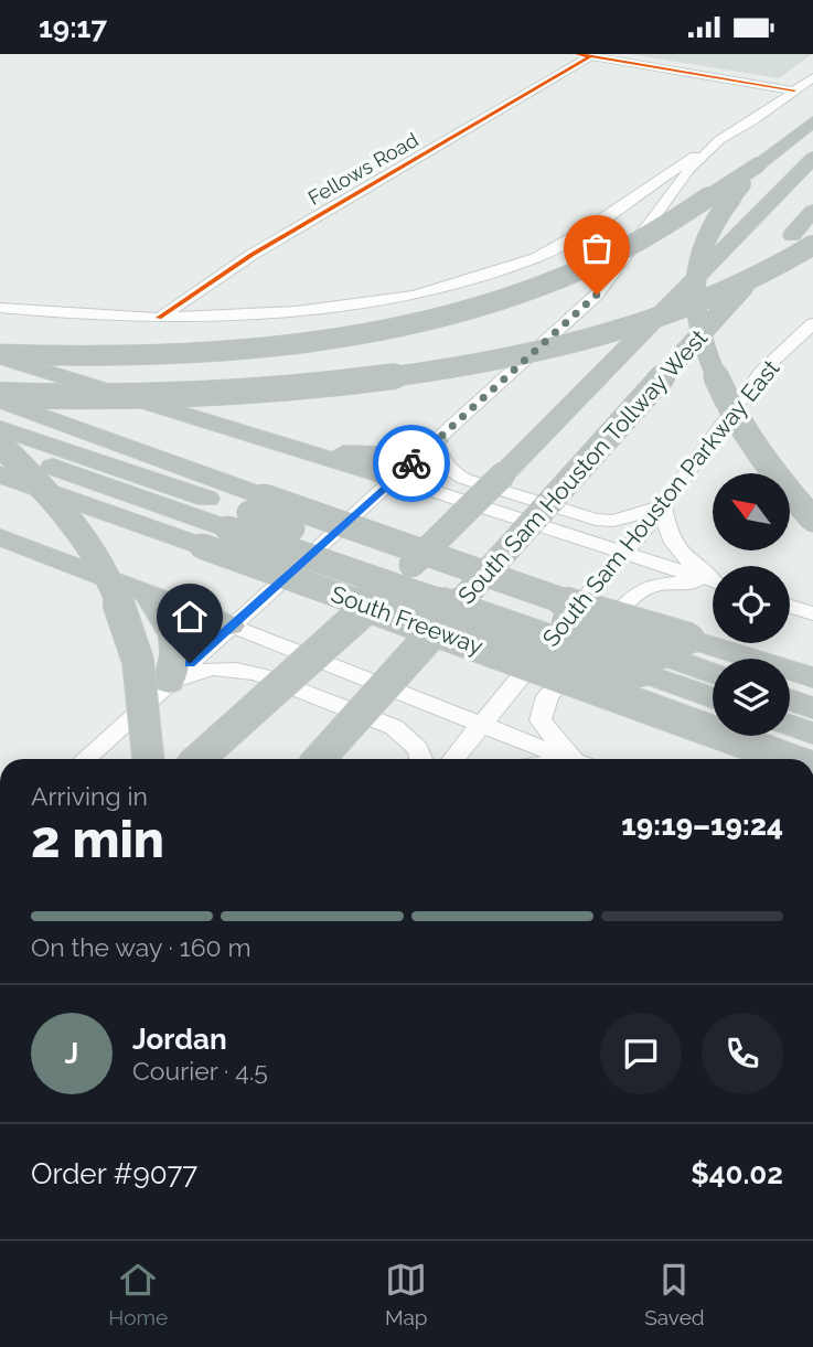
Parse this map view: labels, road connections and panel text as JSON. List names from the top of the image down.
{
  "streets": {
    "highway": ["South Sam Houston Tollway West", "South Freeway"],
    "main road": ["Fellows Road", "South Sam Houston Parkway East"]
  },
  "north": "top left",
  "page": {
    "status": "19:17",
    "heading": ["2 min", "Arriving in", "19:19–19:24"],
    "panel": [
      "Jordan",
      "Courier · 4.5",
      "Order #9077",
      "$40.02"
    ],
    "bar": "On the way · 160 m",
    "round": "J",
    "tabs": ["Home", "Map", "Saved"]
  }
}
